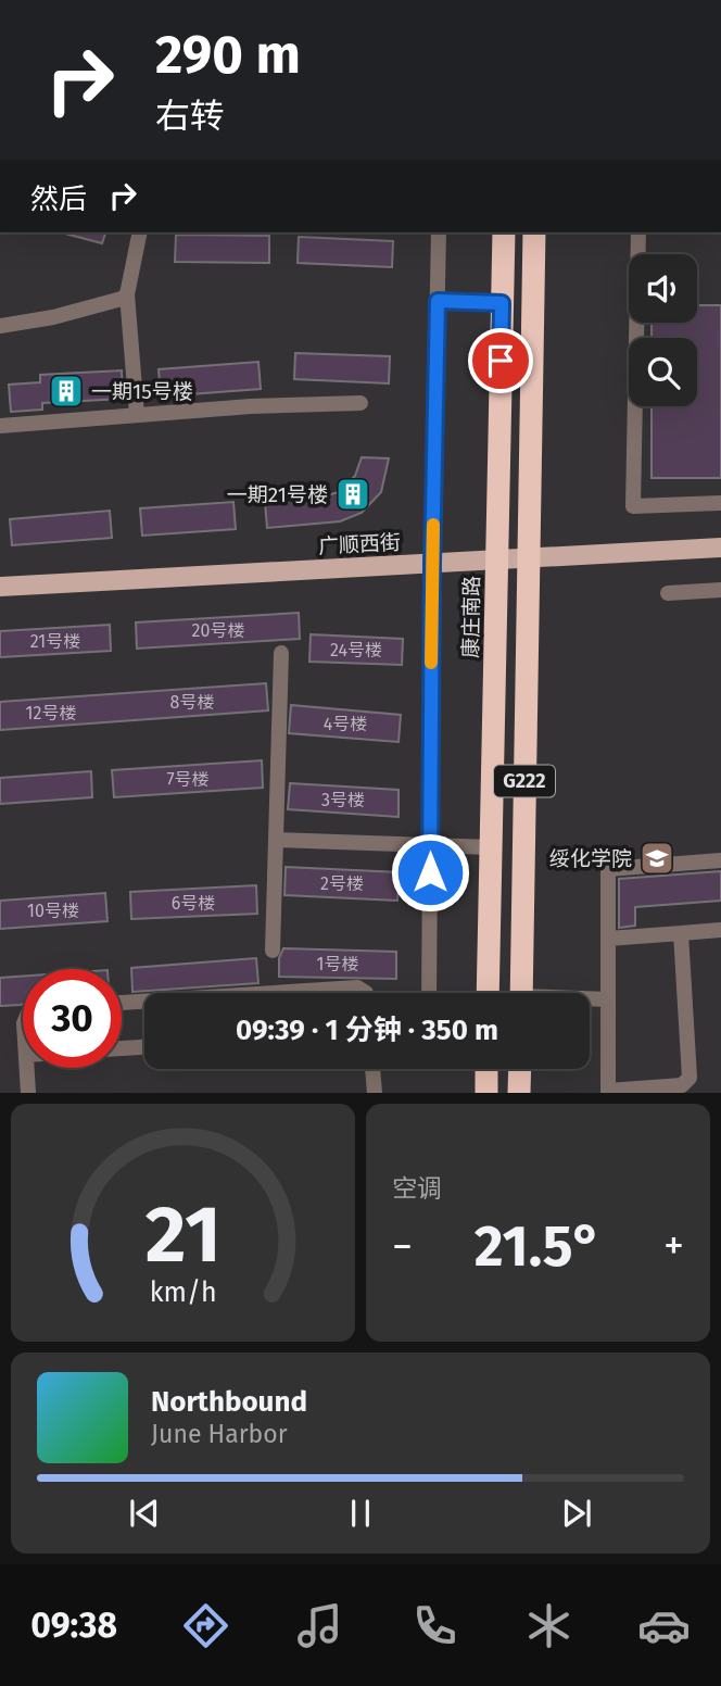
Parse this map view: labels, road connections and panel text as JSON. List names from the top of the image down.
{
  "streets": {
    "highway": ["康庄南路", "G222"],
    "main road": ["广顺西街"]
  },
  "crossings": [
    ["广顺西街", "康庄南路"],
    ["广顺西街", "G222"]
  ],
  "places": {
    "building": ["一期15号楼", "一期21号楼"],
    "school or university": ["绥化学院"]
  },
  "house_numbers": [
    "20号楼",
    "21号楼",
    "24号楼",
    "8号楼",
    "12号楼",
    "4号楼",
    "7号楼",
    "3号楼",
    "2号楼",
    "6号楼",
    "10号楼",
    "1号楼"
  ],
  "page": {
    "turn": ["290 m", "右转"],
    "then": "然后",
    "limit": "30",
    "trip": "09:39 · 1 分钟 · 350 m",
    "tile": "空调",
    "heat": ["−", "21.5°", "+"],
    "song": ["Northbound", "June Harbor"],
    "tabs": "09:38",
    "gauge": ["21", "km/h"]
  }
}
